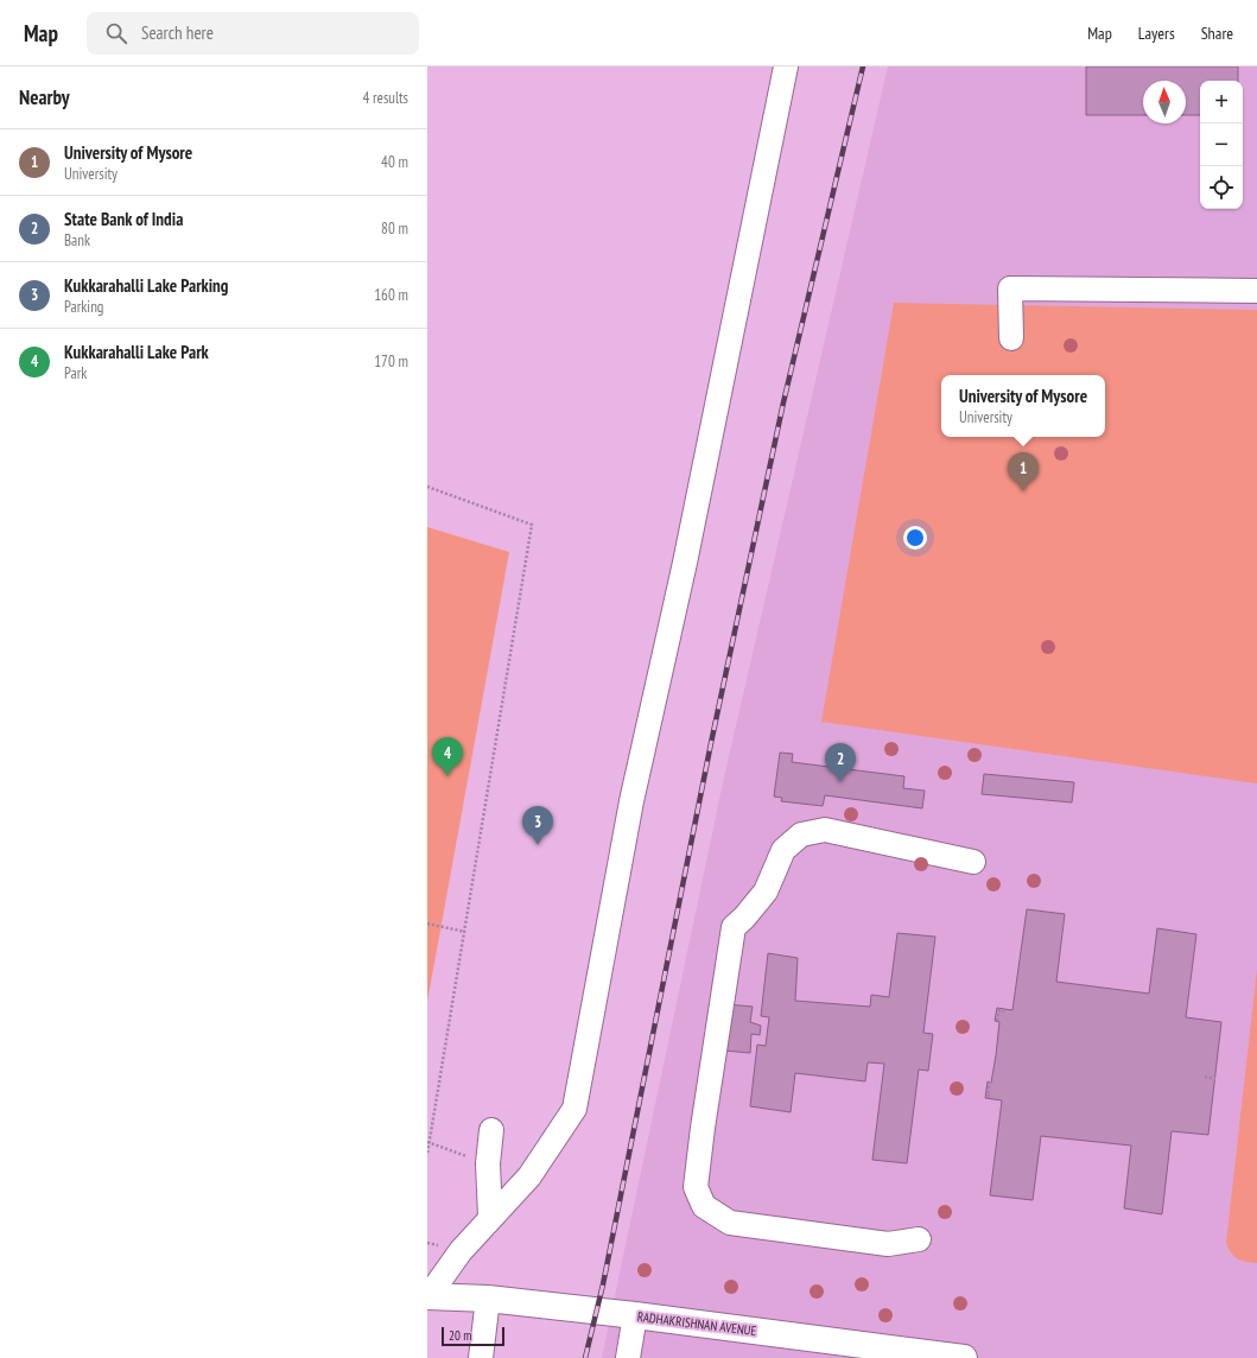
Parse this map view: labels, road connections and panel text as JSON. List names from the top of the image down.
{
  "streets": {
    "main road": ["RADHAKRISHNAN AVENUE"]
  },
  "scale_bar": "20 m",
  "north": "top",
  "page": {
    "header": "Map",
    "search": "Search here",
    "nav": ["Map", "Layers", "Share"],
    "heading": ["Nearby", "4 results"],
    "map_buttons": ["+", "−"],
    "list": [
      {
        "mark": "1",
        "name": "University of Mysore",
        "note": "University",
        "value": "40 m"
      },
      {
        "mark": "2",
        "name": "State Bank of India",
        "note": "Bank",
        "value": "80 m"
      },
      {
        "mark": "3",
        "name": "Kukkarahalli Lake Parking",
        "note": "Parking",
        "value": "160 m"
      },
      {
        "mark": "4",
        "name": "Kukkarahalli Lake Park",
        "note": "Park",
        "value": "170 m"
      }
    ],
    "popup": ["University of Mysore", "University"],
    "pins": [
      "1",
      "4",
      "2",
      "3"
    ],
    "scale": "20 m"
  }
}
